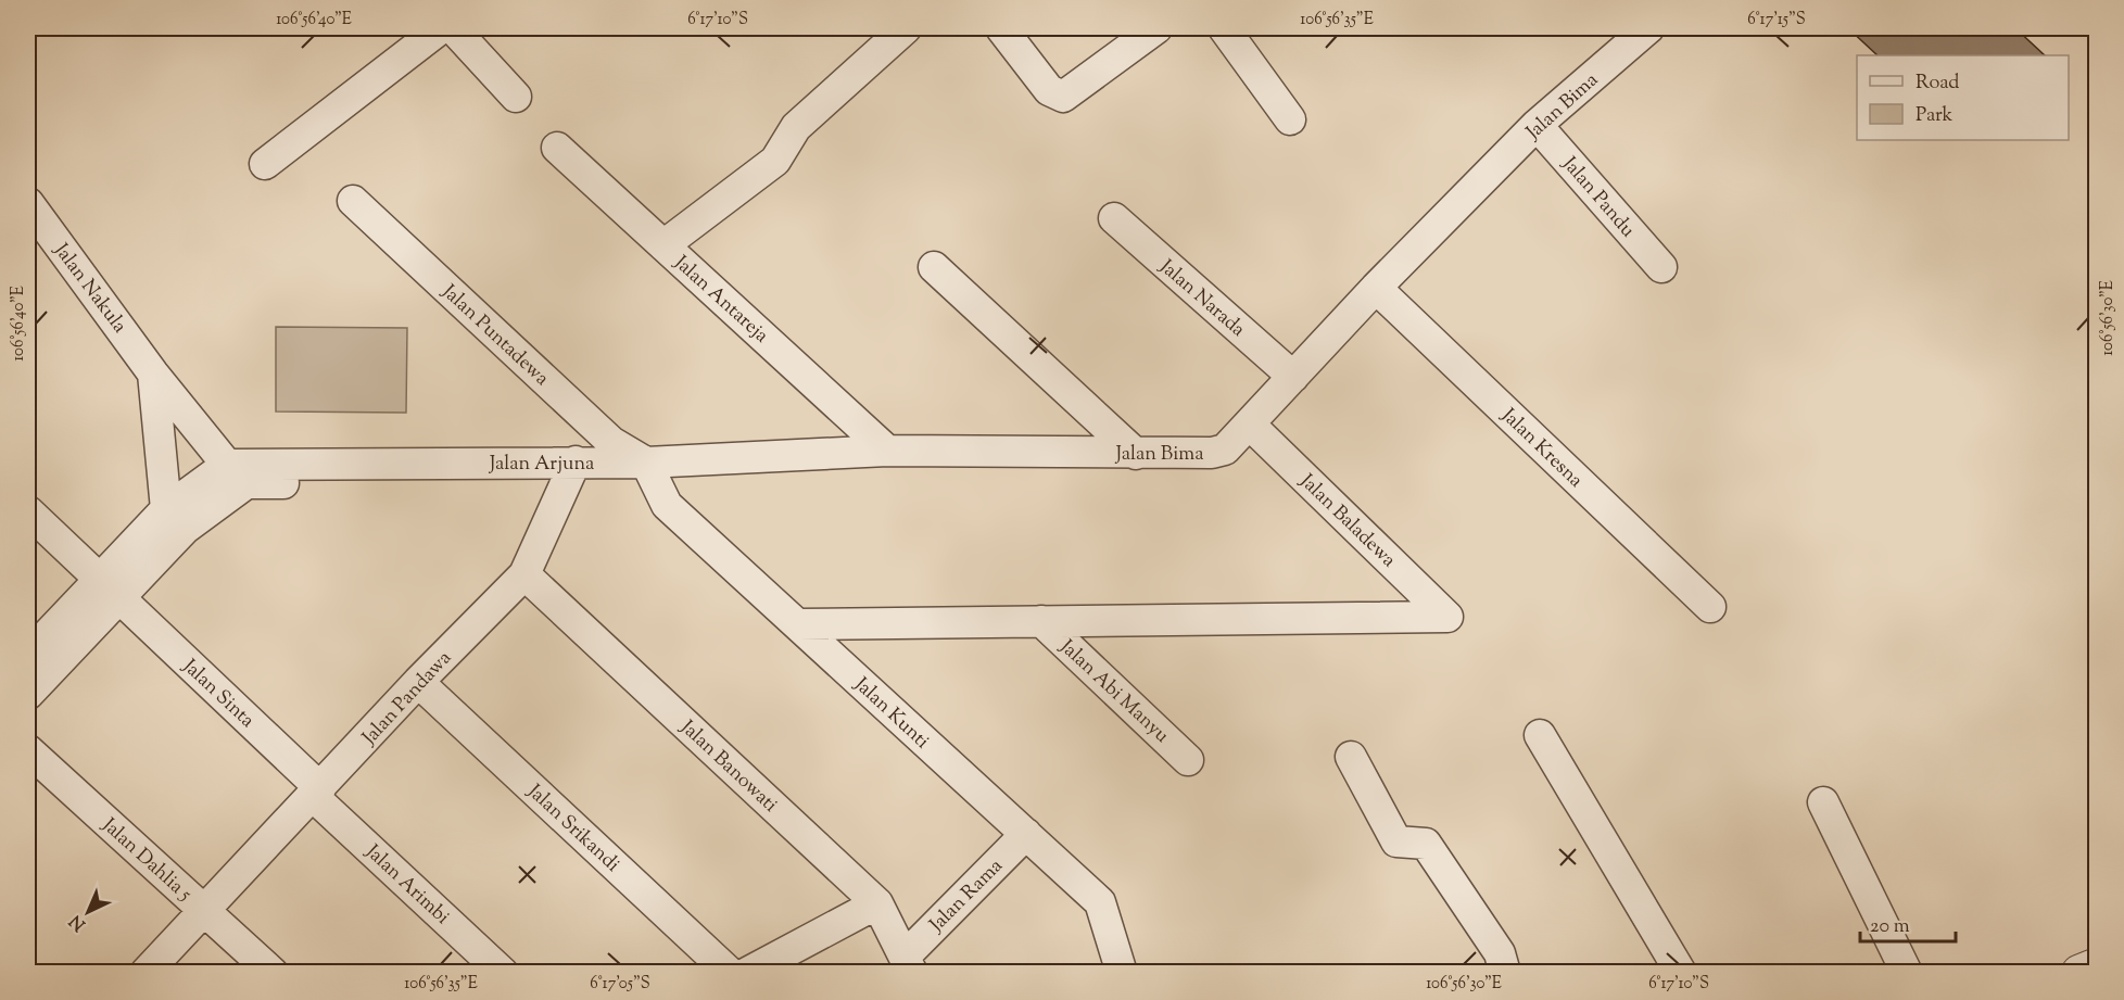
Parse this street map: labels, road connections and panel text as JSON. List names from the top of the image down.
{
  "streets": {
    "street": [
      "Jalan Bima",
      "Jalan Pandu",
      "Jalan Nakula",
      "Jalan Narada",
      "Jalan Antareja",
      "Jalan Puntadewa",
      "Jalan Kresna",
      "Jalan Arjuna",
      "Jalan Baladewa",
      "Jalan Abi Manyu",
      "Jalan Sinta",
      "Jalan Pandawa",
      "Jalan Kunti",
      "Jalan Banowati",
      "Jalan Srikandi",
      "Jalan Dahlia 5",
      "Jalan Arimbi",
      "Jalan Rama"
    ]
  },
  "crossings": [
    ["Jalan Bima", "Jalan Pandu"],
    ["Jalan Bima", "Jalan Narada"],
    ["Jalan Bima", "Jalan Antareja"],
    ["Jalan Bima", "Jalan Puntadewa"],
    ["Jalan Bima", "Jalan Kresna"],
    ["Jalan Bima", "Jalan Arjuna"],
    ["Jalan Bima", "Jalan Baladewa"],
    ["Jalan Bima", "Jalan Kunti"],
    ["Jalan Nakula", "Jalan Arjuna"],
    ["Jalan Puntadewa", "Jalan Kunti"],
    ["Jalan Arjuna", "Jalan Pandawa"],
    ["Jalan Baladewa", "Jalan Abi Manyu"],
    ["Jalan Sinta", "Jalan Pandawa"],
    ["Jalan Sinta", "Jalan Arimbi"],
    ["Jalan Pandawa", "Jalan Banowati"],
    ["Jalan Pandawa", "Jalan Srikandi"],
    ["Jalan Pandawa", "Jalan Dahlia 5"],
    ["Jalan Pandawa", "Jalan Arimbi"],
    ["Jalan Kunti", "Jalan Rama"],
    ["Jalan Banowati", "Jalan Rama"]
  ],
  "legend": ["Road", "Park"],
  "scale_bar": "20 m",
  "north": "bottom left",
  "coordinates": [
    "106°56'40\"E",
    "6°17'10\"S",
    "106°56'35\"E",
    "6°17'15\"S",
    "106°56'30\"E",
    "6°17'05\"S"
  ]
}
